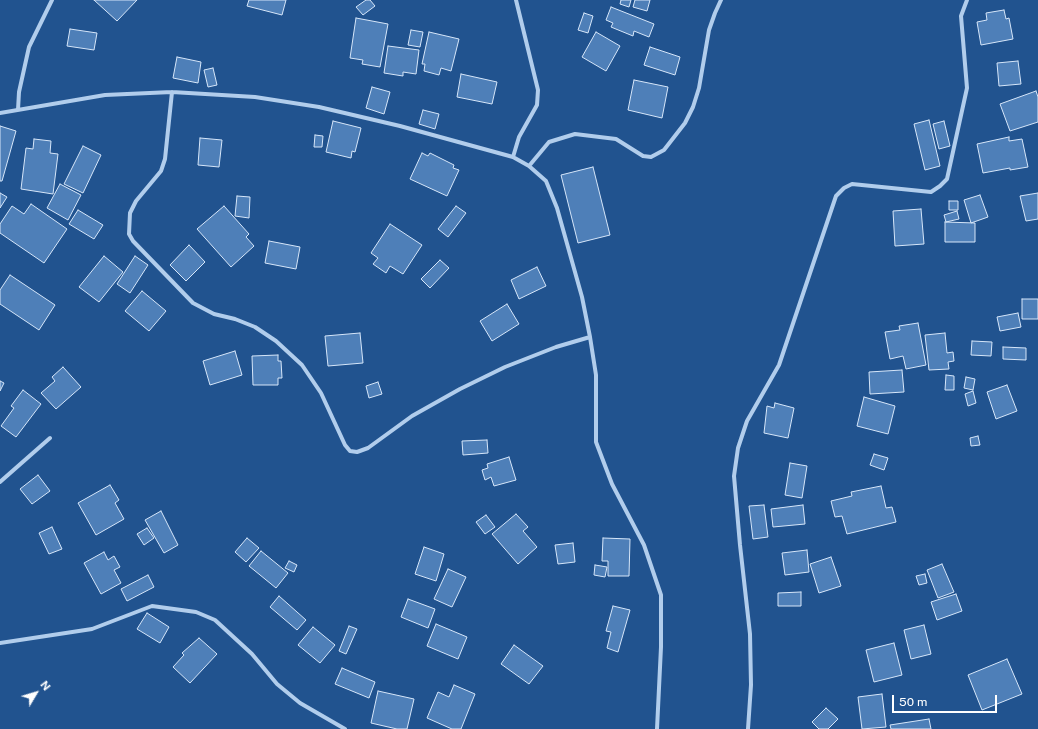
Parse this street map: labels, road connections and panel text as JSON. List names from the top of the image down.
{
  "scale_bar": "50 m",
  "north": "top right"
}
